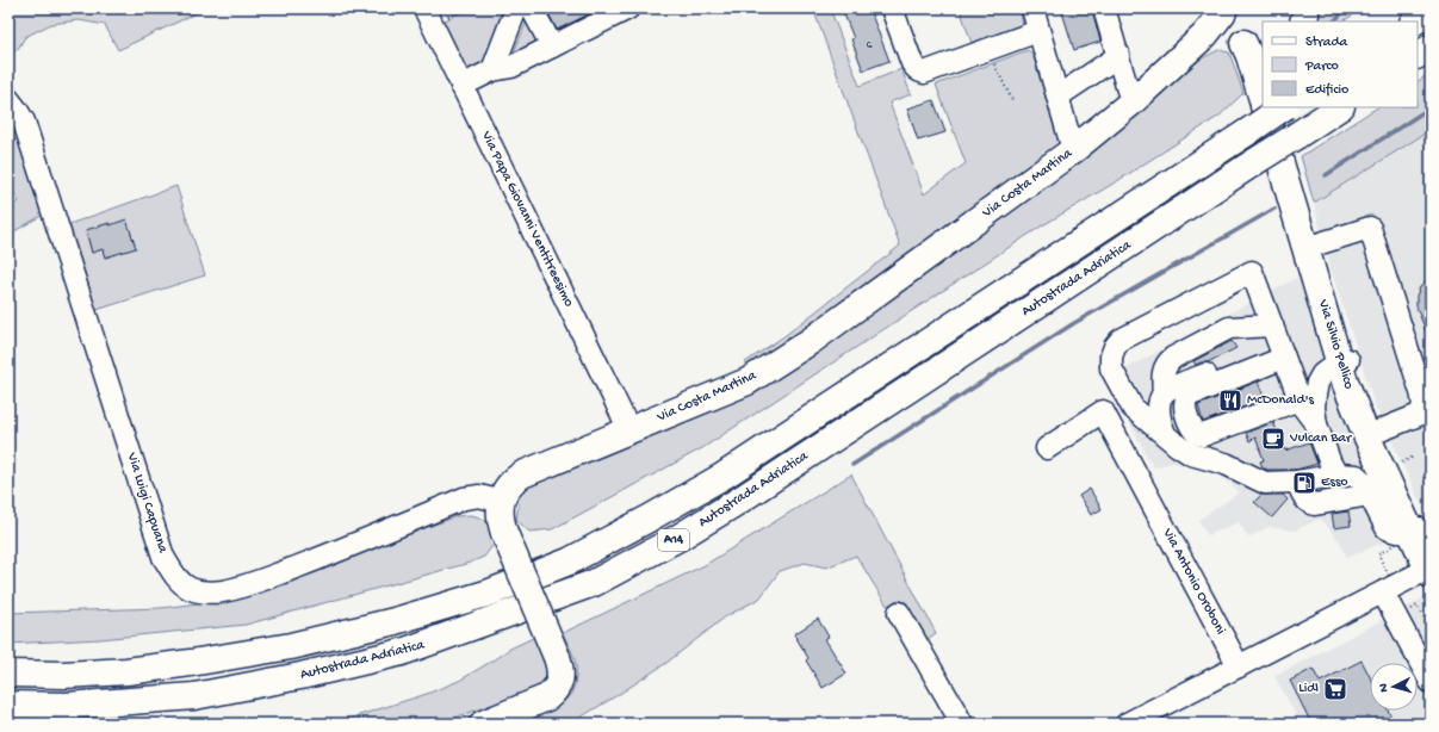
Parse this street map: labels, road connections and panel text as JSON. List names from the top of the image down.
{
  "streets": {
    "main road": [
      "Via Costa Martina",
      "Autostrada Adriatica",
      "Via Silvio Pellico",
      "A14"
    ],
    "street": ["Via Papa Giovanni Ventitreesimo", "Via Luigi Capuana", "Via Antonio Oroboni"]
  },
  "crossings": [
    ["Via Costa Martina", "Via Papa Giovanni Ventitreesimo"],
    ["Via Costa Martina", "Via Silvio Pellico"],
    ["Via Costa Martina", "Via Luigi Capuana"]
  ],
  "places": {
    "restaurant": ["McDonald's"],
    "cafe": ["Vulcan Bar"],
    "fuel station": ["Esso"],
    "supermarket": ["Lidl"]
  },
  "house_numbers": ["6"],
  "legend": ["Strada", "Parco", "Edificio"],
  "north": "left"
}
